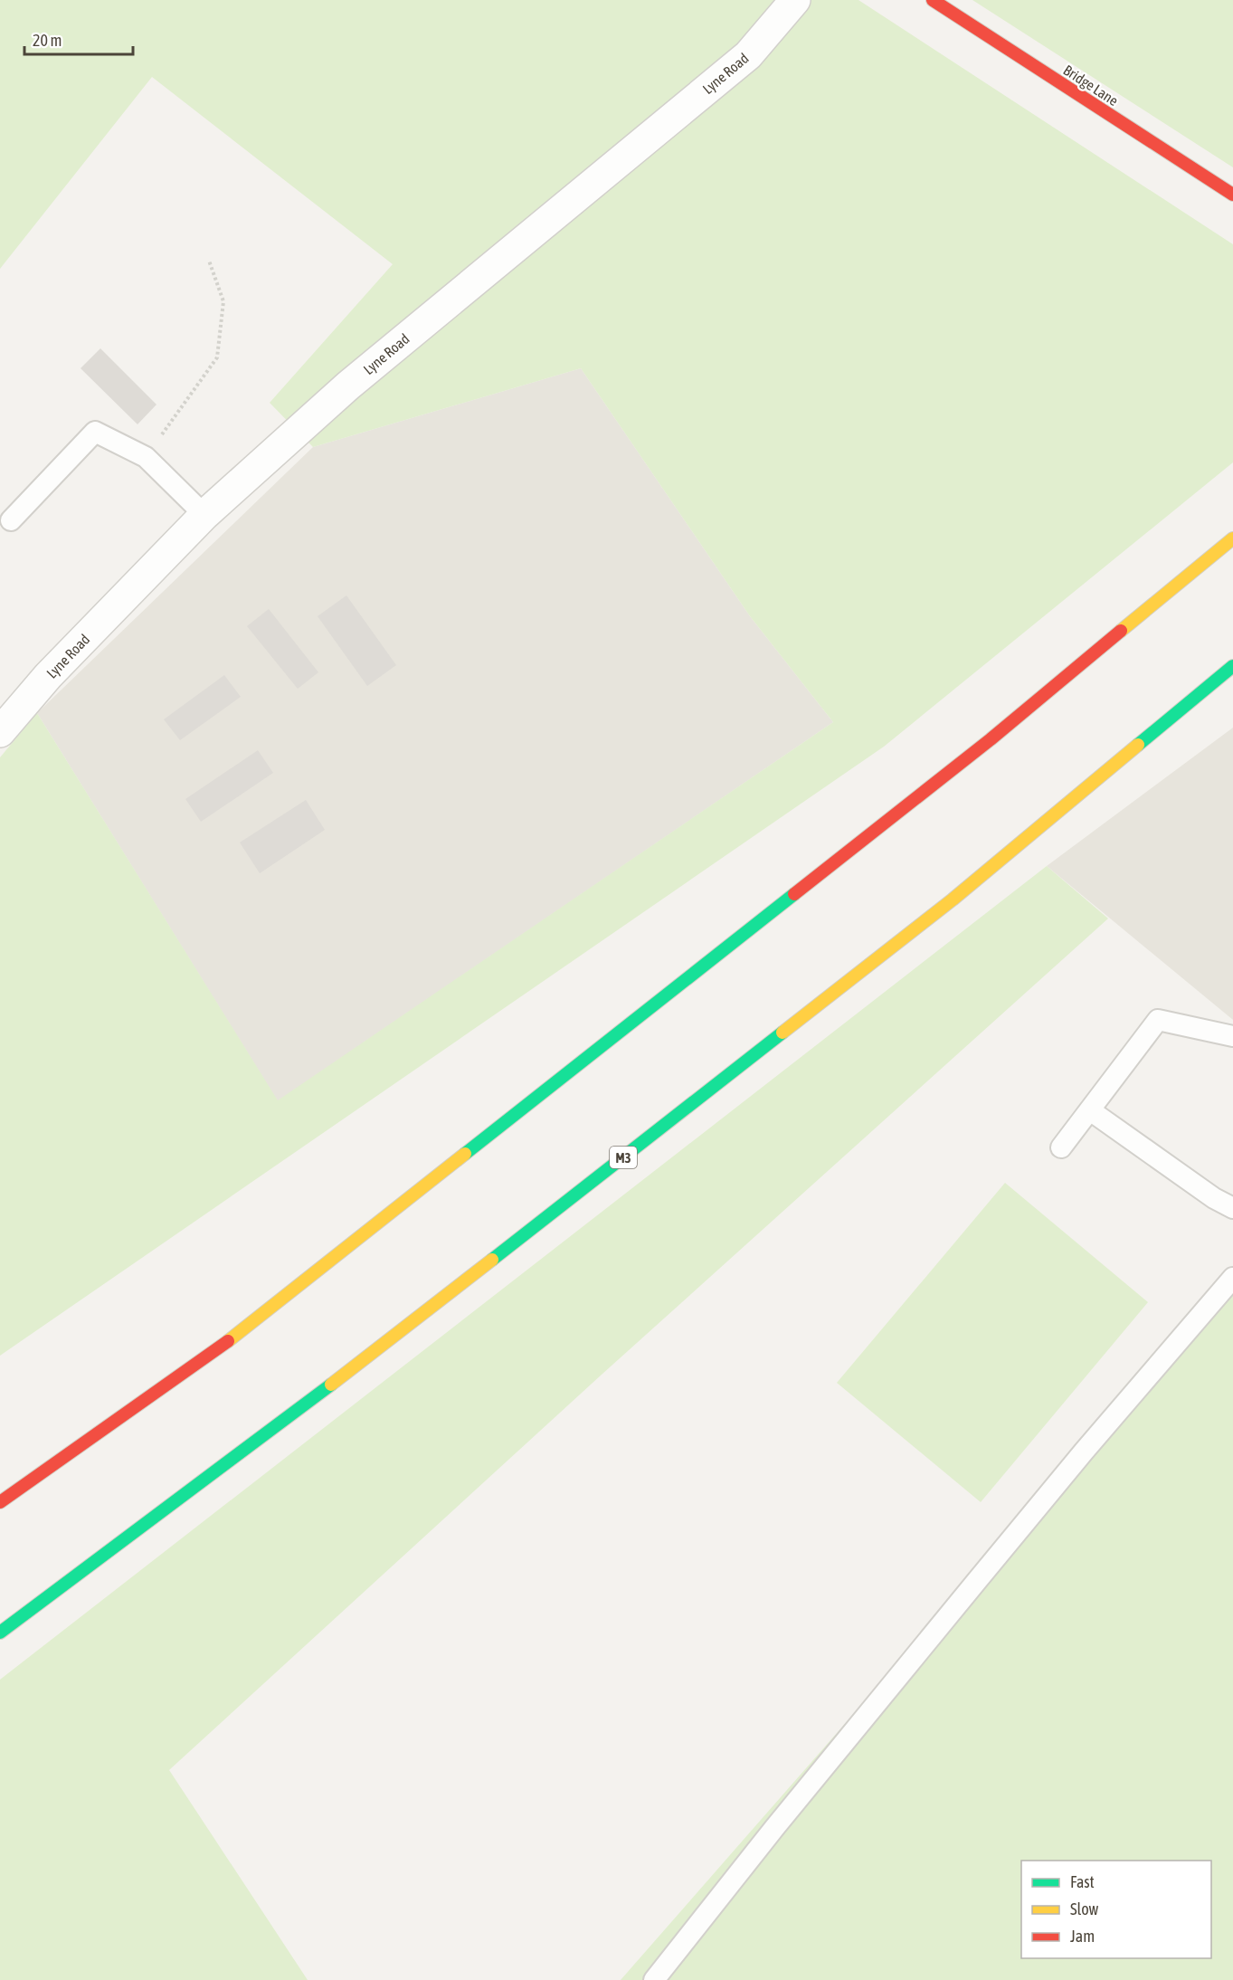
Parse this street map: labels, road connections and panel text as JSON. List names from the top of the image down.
{
  "streets": {
    "main road": ["Bridge Lane", "M3"],
    "street": ["Lyne Road"]
  },
  "legend": ["Fast", "Slow", "Jam"],
  "scale_bar": "20 m"
}
